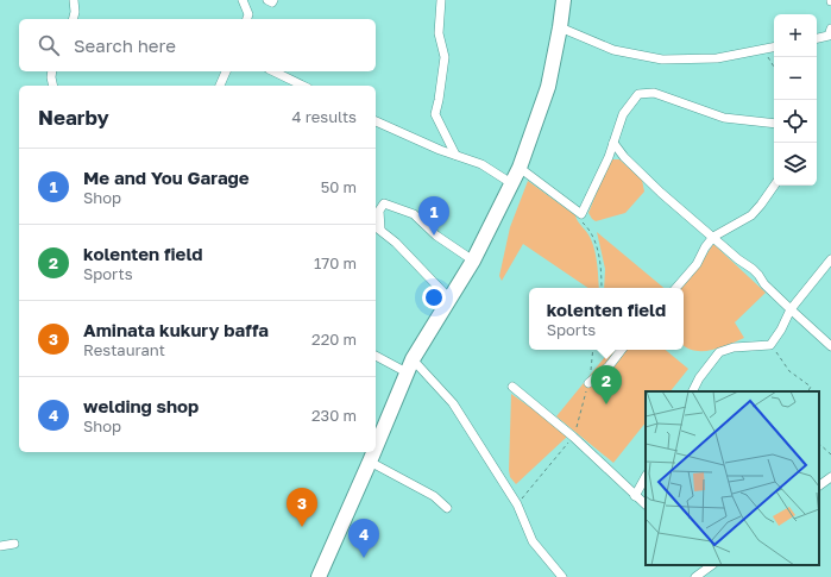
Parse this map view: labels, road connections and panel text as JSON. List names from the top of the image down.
{
  "page": {
    "map_buttons": ["+", "−"],
    "search": "Search here",
    "heading": ["Nearby", "4 results"],
    "list": [
      {
        "mark": "1",
        "name": "Me and You Garage",
        "note": "Shop",
        "value": "50 m"
      },
      {
        "mark": "2",
        "name": "kolenten field",
        "note": "Sports",
        "value": "170 m"
      },
      {
        "mark": "3",
        "name": "Aminata kukury baffa",
        "note": "Restaurant",
        "value": "220 m"
      },
      {
        "mark": "4",
        "name": "welding shop",
        "note": "Shop",
        "value": "230 m"
      }
    ],
    "pins": [
      "1",
      "2",
      "3",
      "4"
    ],
    "popup": ["kolenten field", "Sports"]
  }
}
